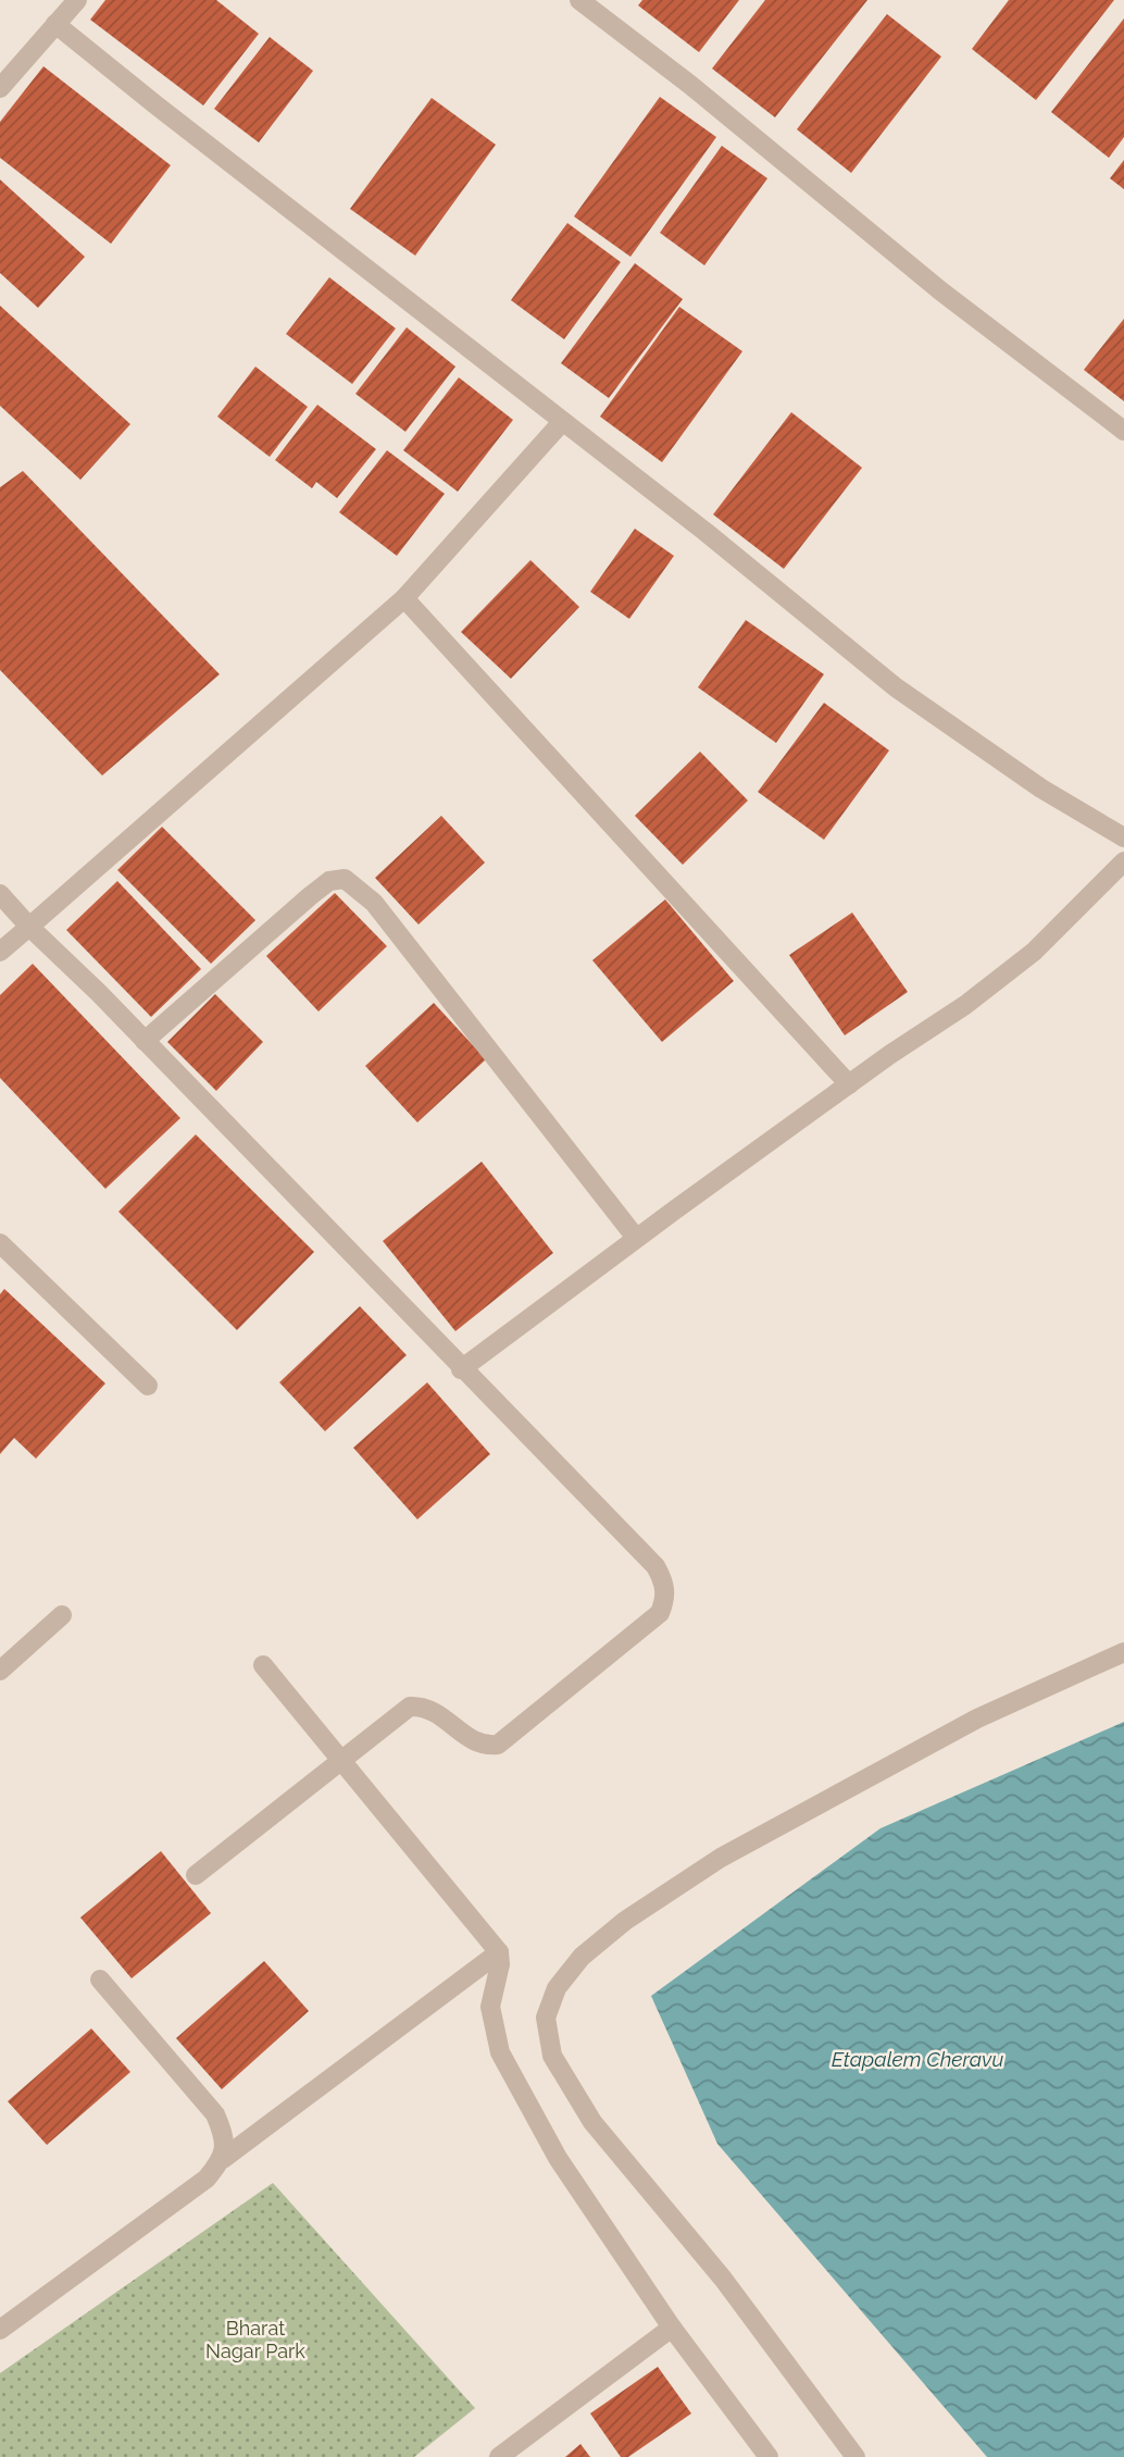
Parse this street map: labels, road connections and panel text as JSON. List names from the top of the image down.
{
  "water": ["Etapalem Cheravu"],
  "parks": ["Bharat Nagar Park"]
}
